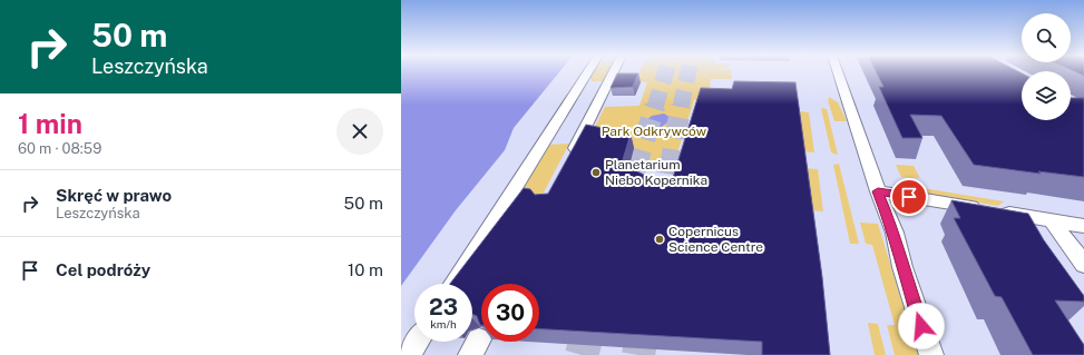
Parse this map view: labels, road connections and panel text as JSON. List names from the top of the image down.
{
  "parks": ["Park Odkrywców"],
  "places": ["Planetarium Niebo Kopernika", "Copernicus Science Centre"],
  "page": {
    "turn": ["50 m", "Leszczyńska"],
    "heading": ["1 min", "60 m · 08:59"],
    "list": [
      {
        "name": "Skręć w prawo",
        "note": "Leszczyńska",
        "value": "50 m"
      },
      {
        "name": "Cel podróży",
        "value": "10 m"
      }
    ],
    "speed": "23 km/h",
    "limit": "30"
  }
}
